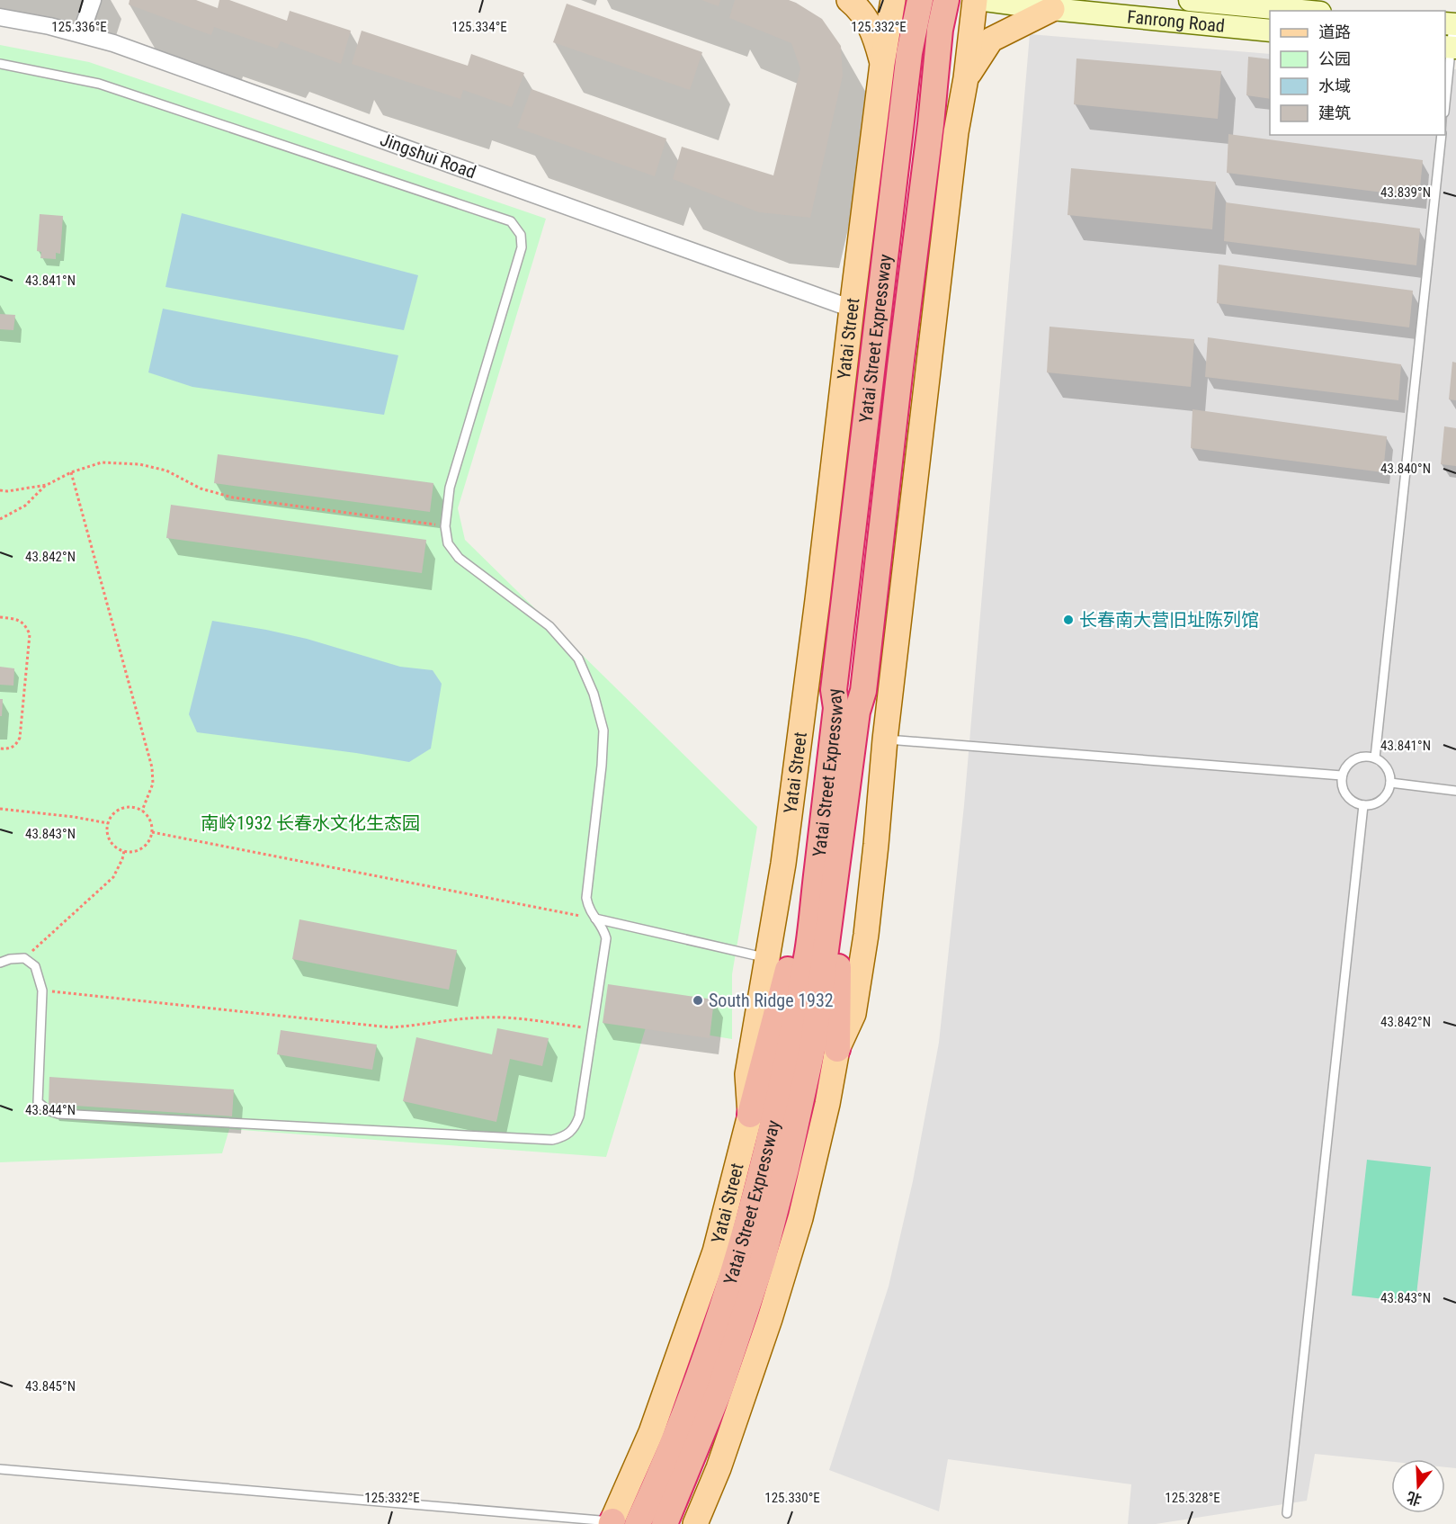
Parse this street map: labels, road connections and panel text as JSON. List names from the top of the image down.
{
  "streets": {
    "highway": ["Yatai Street Expressway"],
    "main road": ["Fanrong Road", "Yatai Street"],
    "street": ["Jingshui Road"]
  },
  "crossings": [
    ["Jingshui Road", "Yatai Street"],
    ["Yatai Street", "Yatai Street Expressway"]
  ],
  "parks": ["南岭1932 长春水文化生态园"],
  "places": ["长春南大营旧址陈列馆", "South Ridge 1932"],
  "legend": [
    "道路",
    "公园",
    "水域",
    "建筑"
  ],
  "north": "bottom",
  "coordinates": [
    "125.336°E",
    "125.334°E",
    "125.332°E",
    "43.839°N",
    "43.841°N",
    "43.840°N",
    "43.842°N",
    "43.843°N",
    "43.844°N",
    "43.845°N",
    "125.330°E",
    "125.328°E"
  ]
}
